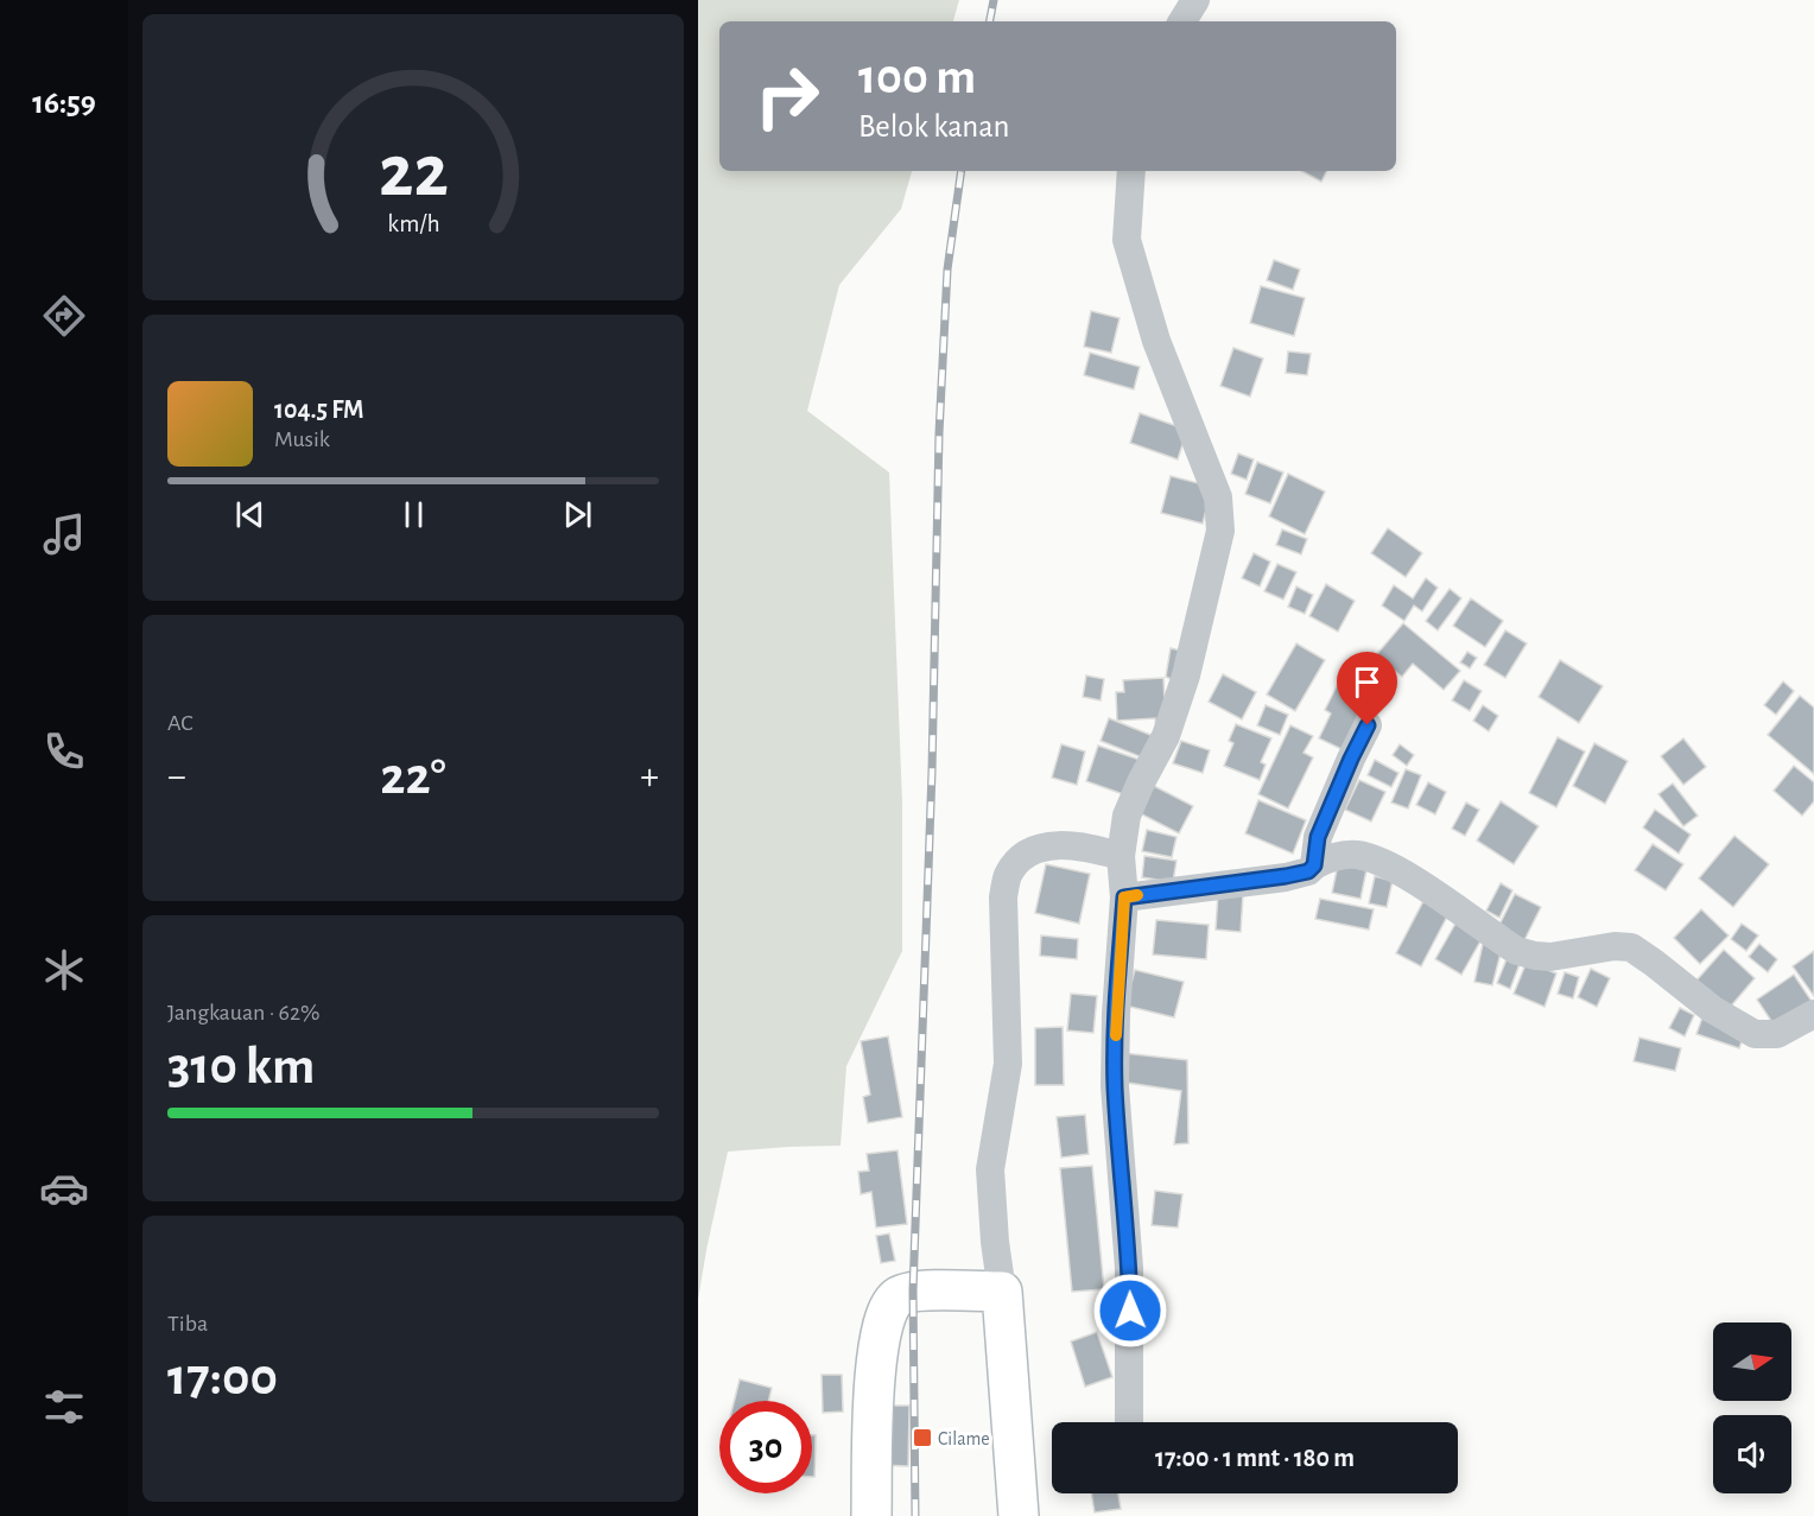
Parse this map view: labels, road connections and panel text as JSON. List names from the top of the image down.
{
  "places": {
    "transit": ["Cilame"]
  },
  "north": "right",
  "page": {
    "tabs": "16:59",
    "turn": ["100 m", "Belok kanan"],
    "song": ["104.5 FM", "Musik"],
    "tile": [
      "AC",
      ["Jangkauan · 62%", "310 km"],
      ["Tiba", "17:00"]
    ],
    "heat": ["−", "22°", "+"],
    "limit": "30",
    "trip": "17:00 · 1 mnt · 180 m",
    "gauge": ["22", "km/h"]
  }
}
